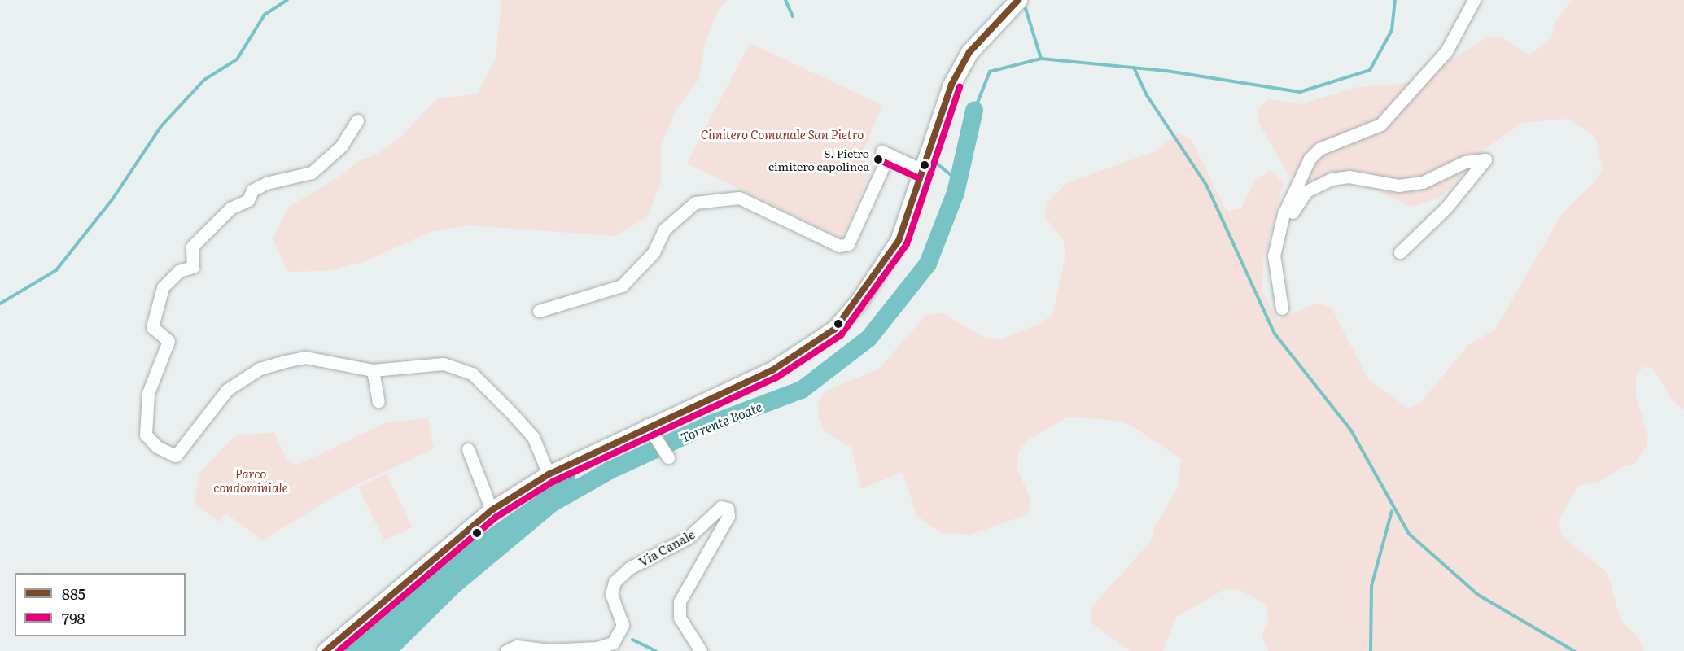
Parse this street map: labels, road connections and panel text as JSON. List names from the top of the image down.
{
  "streets": {
    "street": ["Via Canale"]
  },
  "water": ["Torrente Boate"],
  "parks": ["Cimitero Comunale San Pietro", "Parco condominiale"],
  "places": ["S. Pietro cimitero capolinea"],
  "lines": ["transit line 885", "transit line 798"],
  "legend": ["885", "798"]
}
